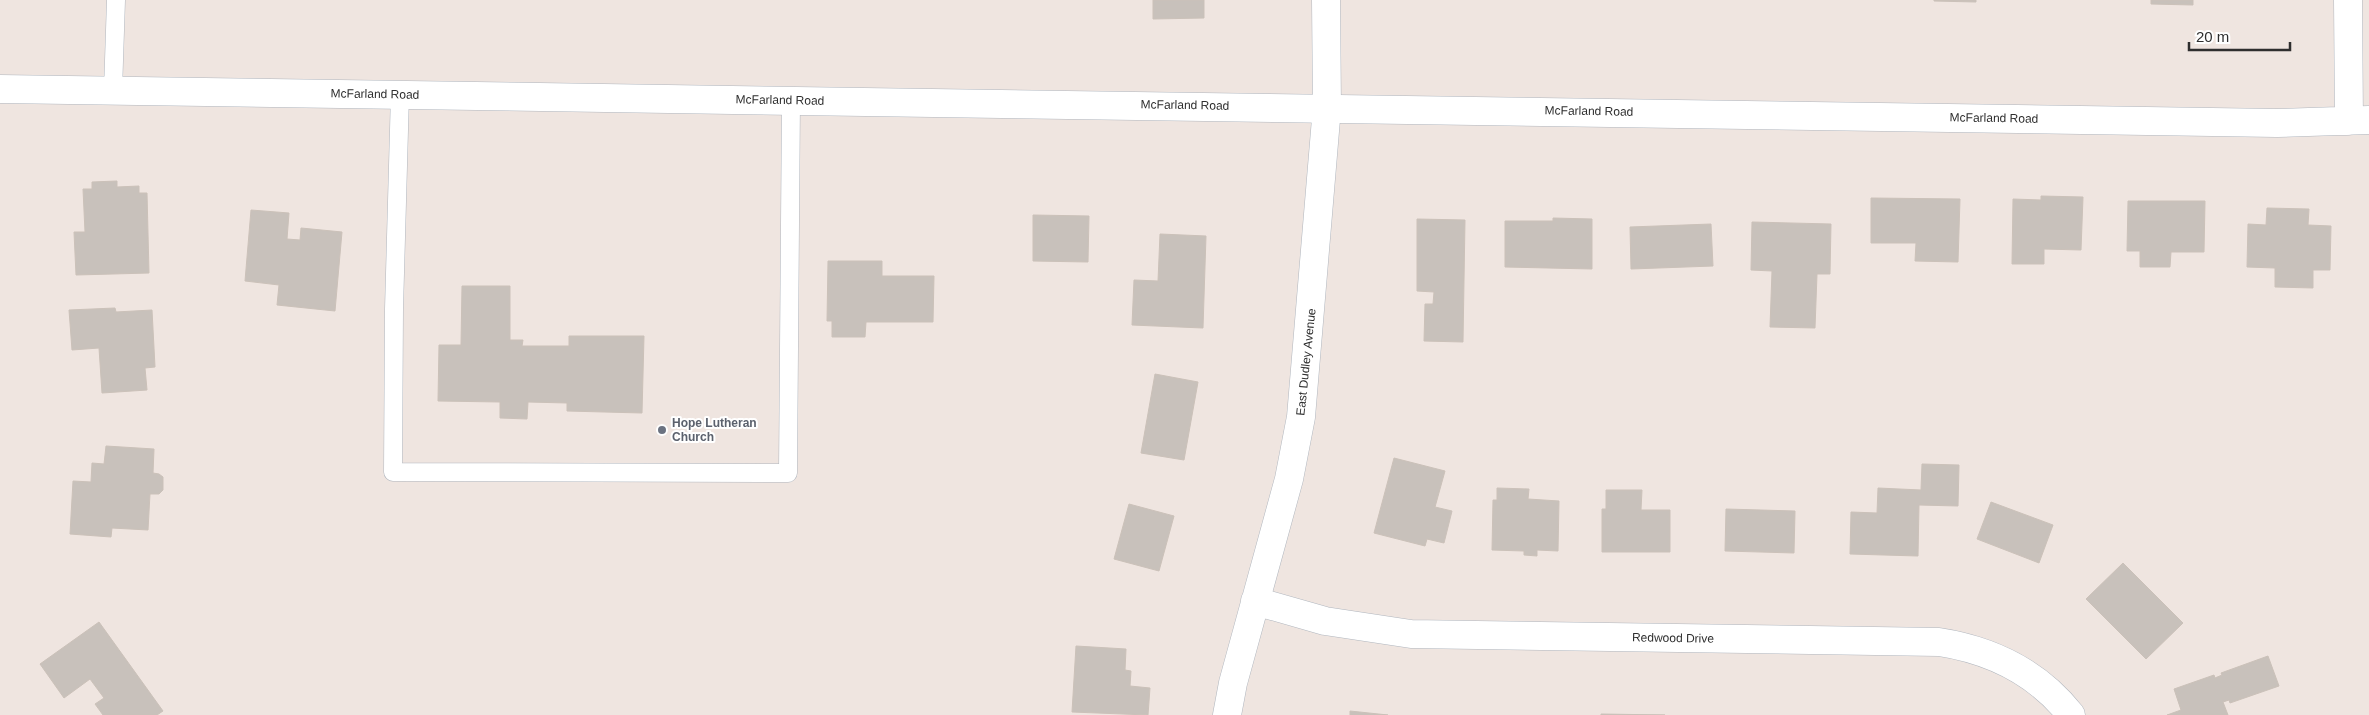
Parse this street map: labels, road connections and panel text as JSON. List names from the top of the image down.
{
  "streets": {
    "street": ["McFarland Road", "East Dudley Avenue", "Redwood Drive"]
  },
  "crossings": [
    ["McFarland Road", "East Dudley Avenue"],
    ["East Dudley Avenue", "Redwood Drive"]
  ],
  "places": ["Hope Lutheran Church"],
  "scale_bar": "20 m"
}
